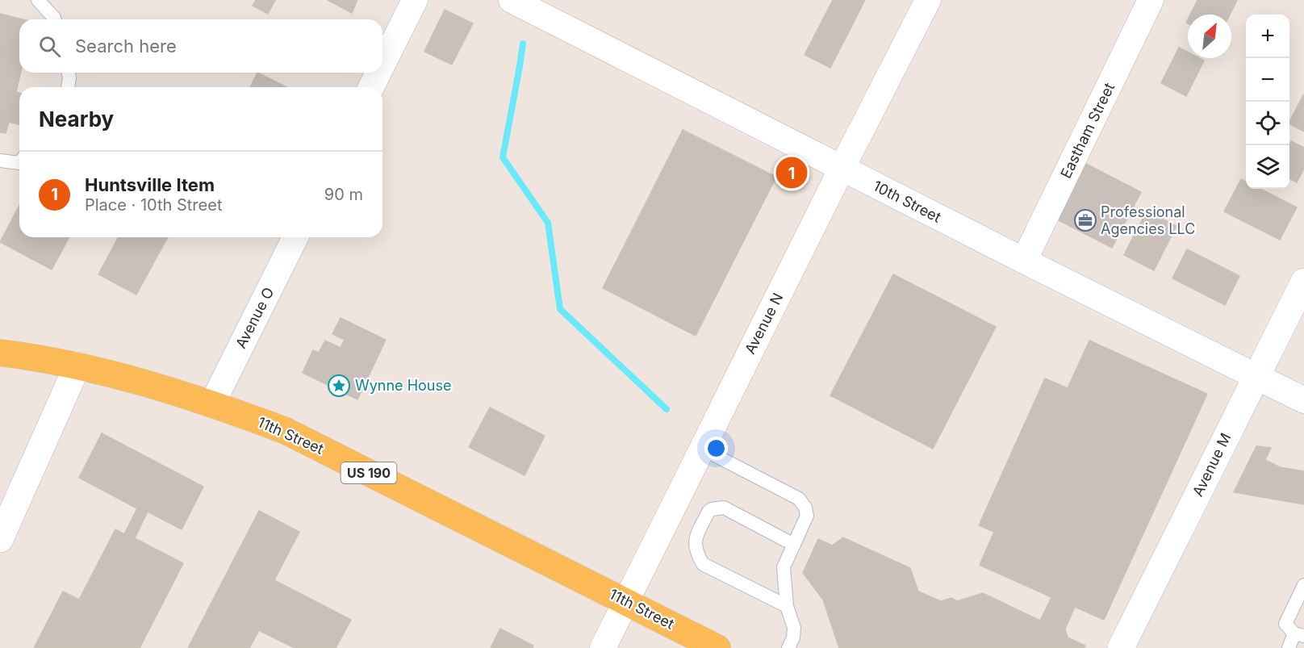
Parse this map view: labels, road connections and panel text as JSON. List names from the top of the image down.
{
  "streets": {
    "main road": ["11th Street", "Avenue M", "US 190"],
    "street": [
      "Eastham Street",
      "10th Street",
      "Avenue O",
      "Avenue N"
    ]
  },
  "crossings": [
    ["Eastham Street", "10th Street"],
    ["10th Street", "Avenue N"],
    ["10th Street", "Avenue M"],
    ["Avenue O", "11th Street"],
    ["Avenue N", "11th Street"]
  ],
  "places": {
    "office": ["Professional Agencies LLC"],
    "place": ["Wynne House"]
  },
  "north": "top right",
  "page": {
    "map_buttons": ["+", "−"],
    "search": "Search here",
    "heading": "Nearby",
    "list": [
      {
        "mark": "1",
        "name": "Huntsville Item",
        "note": "Place · 10th Street",
        "value": "90 m"
      }
    ],
    "pins": "1"
  }
}
